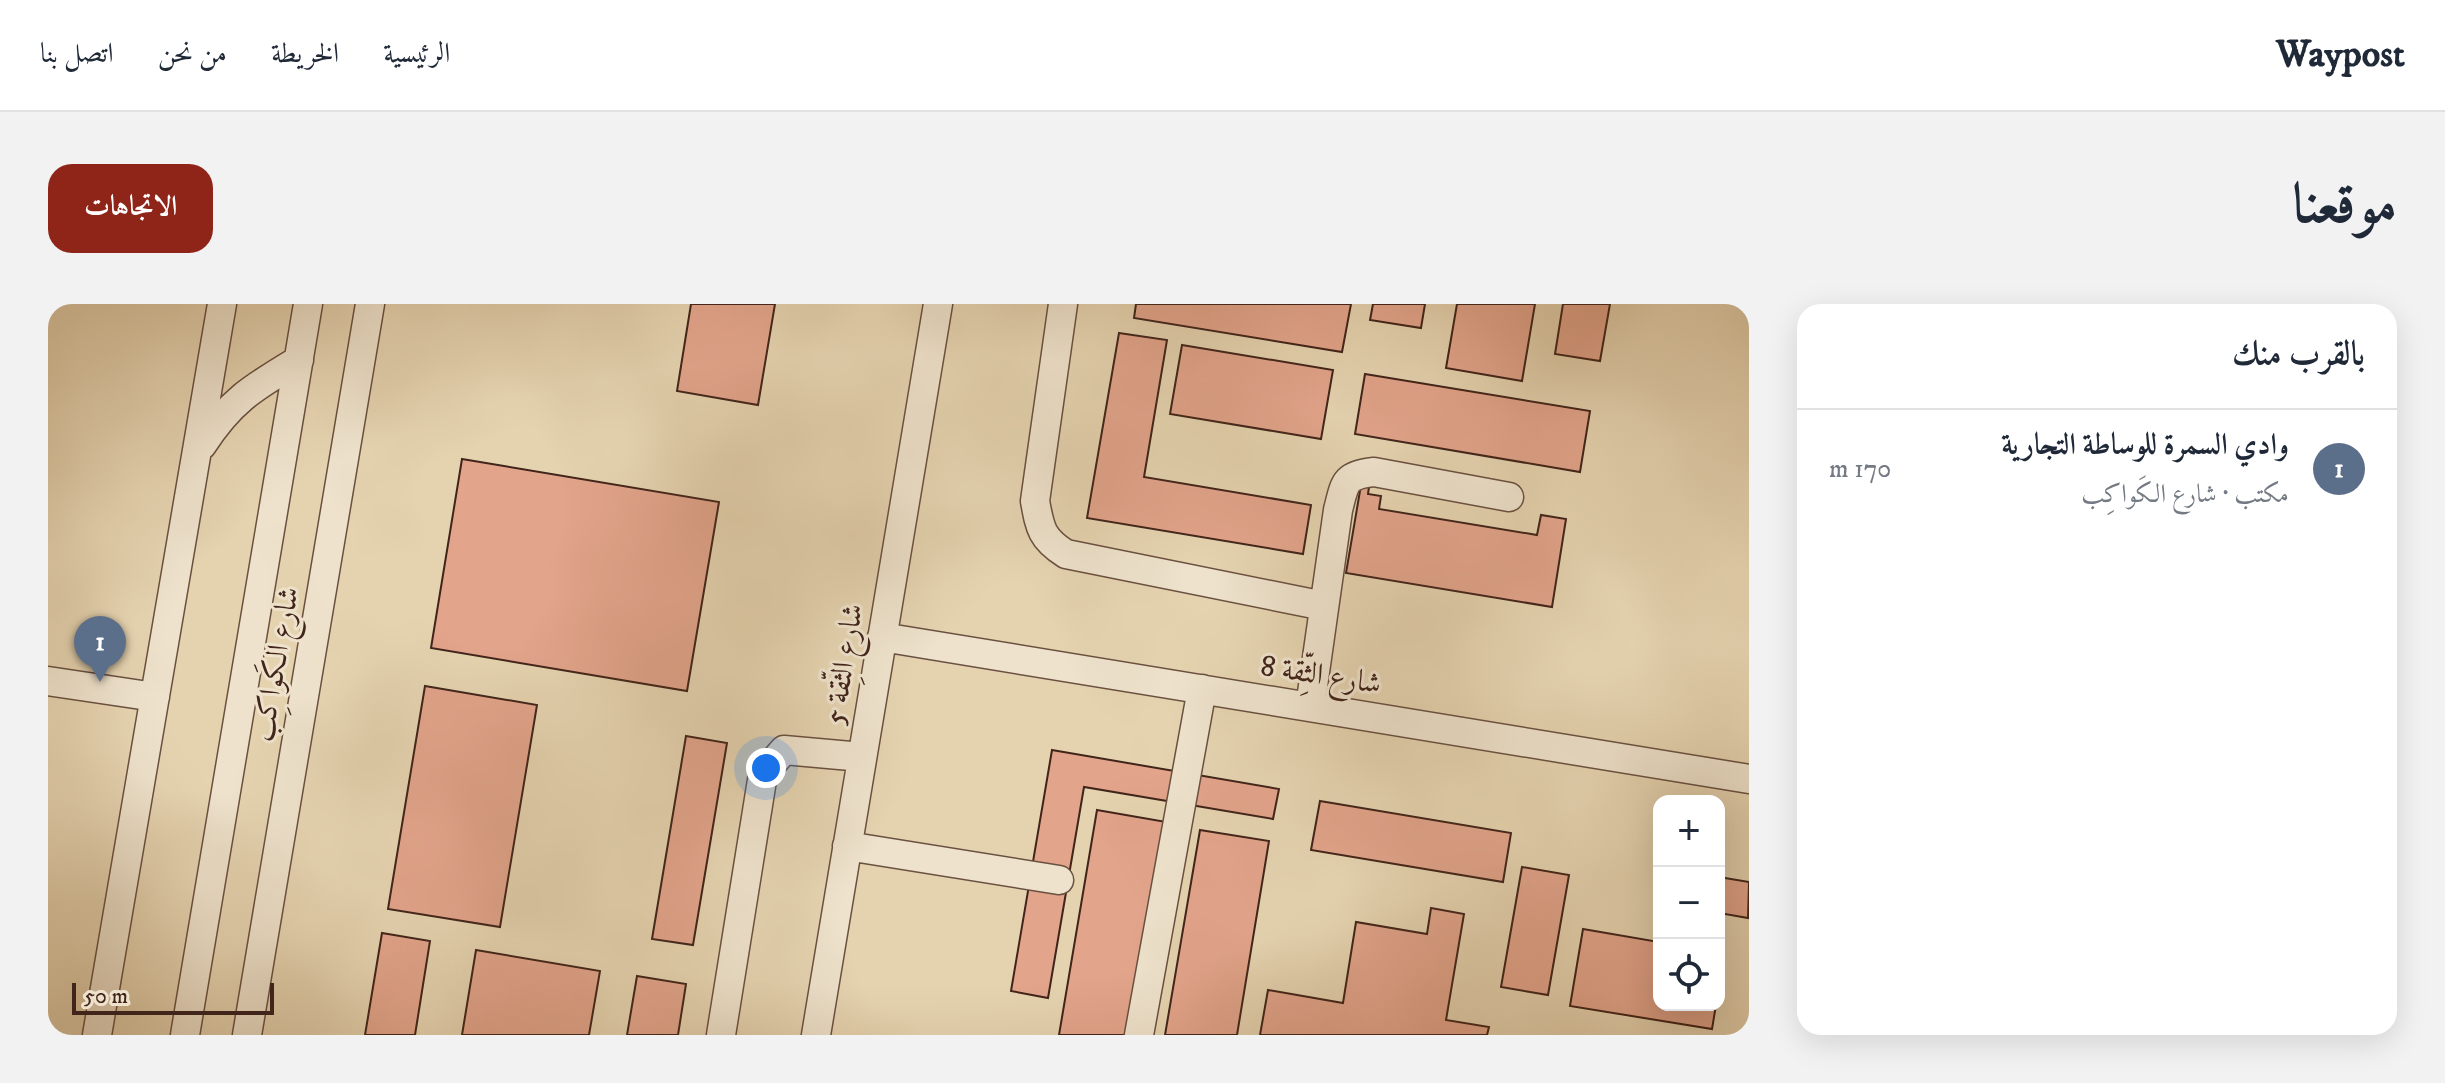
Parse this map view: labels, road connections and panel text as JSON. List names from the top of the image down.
{
  "streets": {
    "street": ["شارع الكَواكِب", "شارع الثِّقة 5", "شارع الثِّقة 8"]
  },
  "crossings": [
    ["شارع الثِّقة 5", "شارع الثِّقة 8"]
  ],
  "scale_bar": "50 m",
  "page": {
    "header": "Waypost",
    "nav": [
      "الرئيسية",
      "الخريطة",
      "من نحن",
      "اتصل بنا"
    ],
    "title": "موقعنا",
    "buttons": "الاتجاهات",
    "heading": "بالقرب منك",
    "list": [
      {
        "mark": "1",
        "name": "وادي السمرة للوساطة التجارية",
        "note": "مكتب · شارع الكَواكِب",
        "value": "170 m"
      }
    ],
    "pins": "1",
    "map_buttons": ["+", "−"],
    "scale": "50 m"
  }
}
